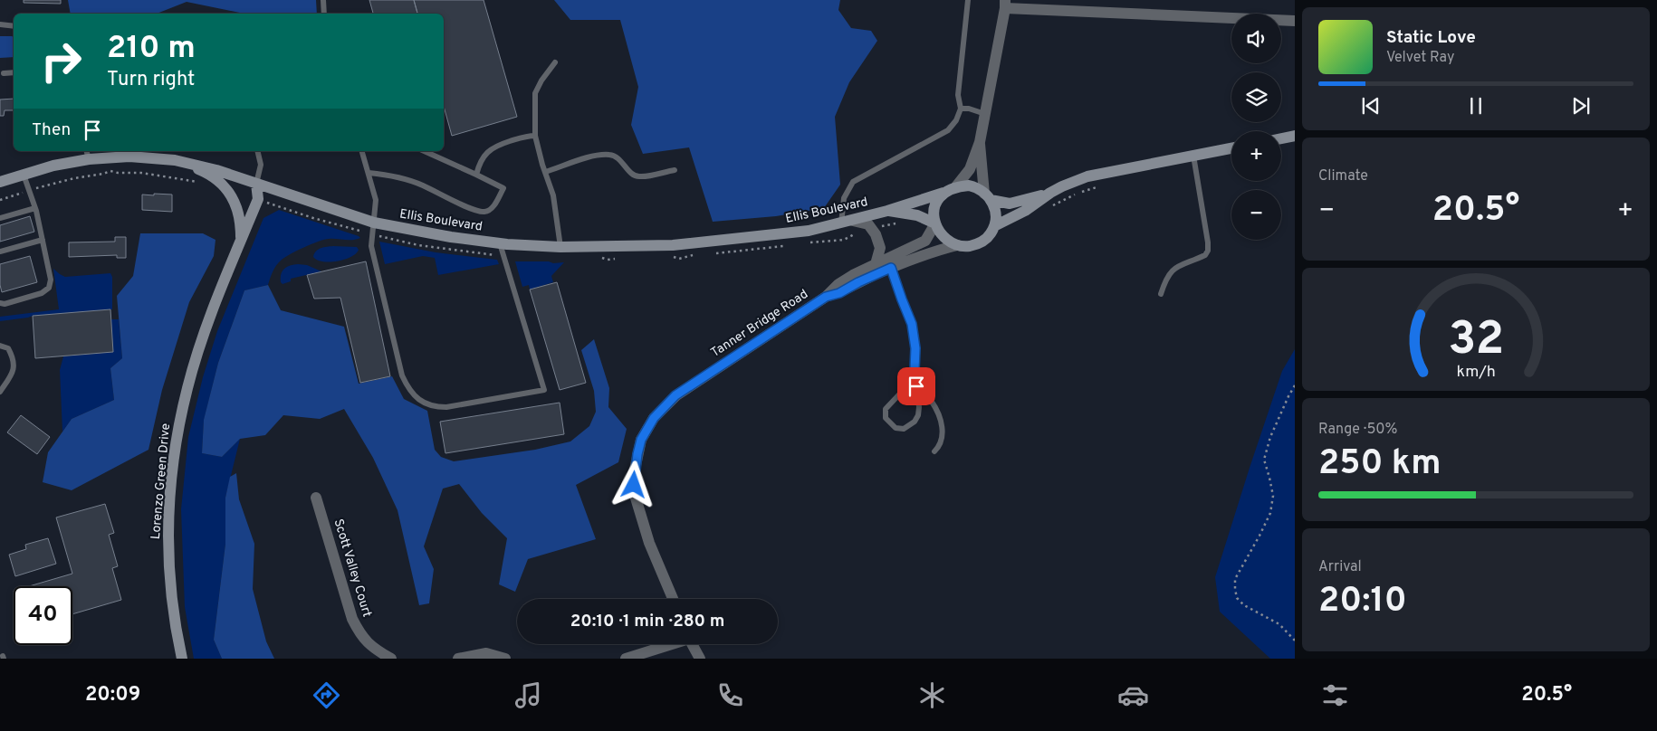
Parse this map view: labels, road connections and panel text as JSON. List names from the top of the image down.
{
  "streets": {
    "main road": ["Ellis Boulevard", "Lorenzo Green Drive"],
    "street": ["Tanner Bridge Road", "Scott Valley Court"]
  },
  "crossings": [
    ["Ellis Boulevard", "Tanner Bridge Road"],
    ["Ellis Boulevard", "Lorenzo Green Drive"]
  ],
  "page": {
    "map_buttons": ["+", "−"],
    "turn": ["210 m", "Turn right"],
    "song": ["Static Love", "Velvet Ray"],
    "then": "Then",
    "tile": [
      "Climate",
      ["Range · 50%", "250 km"],
      ["Arrival", "20:10"]
    ],
    "heat": ["−", "20.5°", "+"],
    "limit": "40",
    "trip": "20:10 · 1 min · 280 m",
    "tabs": ["20:09", "20.5°"],
    "gauge": ["32", "km/h"]
  }
}
